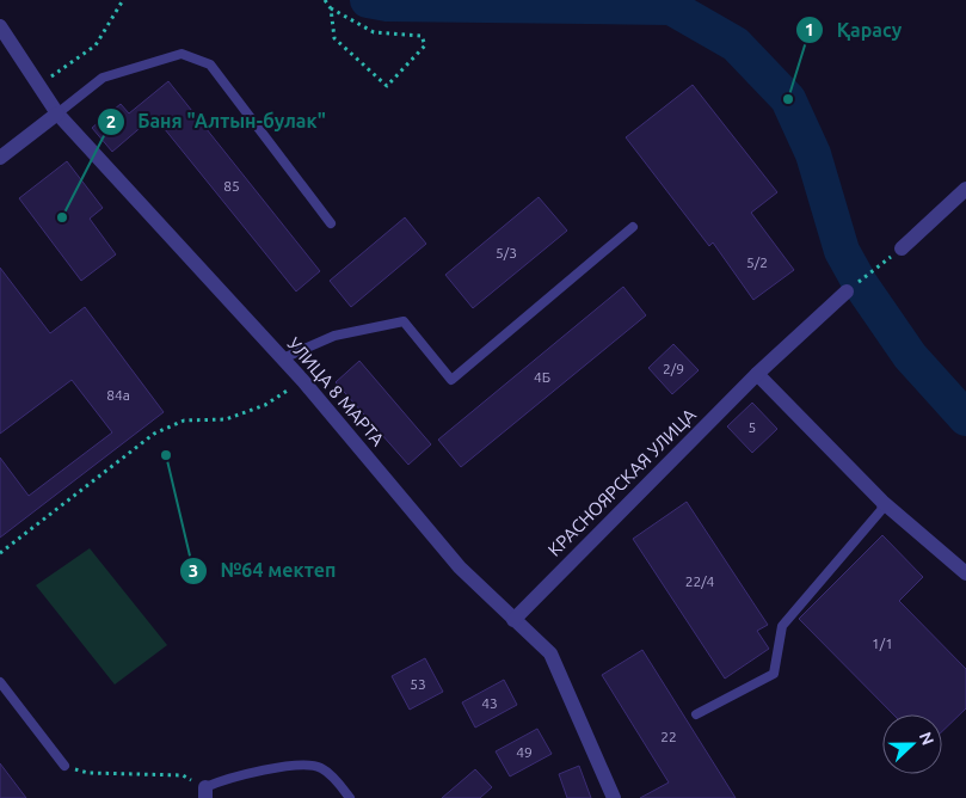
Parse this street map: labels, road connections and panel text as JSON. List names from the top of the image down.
{
  "streets": {
    "street": ["УЛИЦА 8 МАРТА", "КРАСНОЯРСКАЯ УЛИЦА"]
  },
  "crossings": [
    ["УЛИЦА 8 МАРТА", "КРАСНОЯРСКАЯ УЛИЦА"]
  ],
  "places": ["Қарасу", "Баня \"Алтын-булак\"", "№64 мектеп"],
  "house_numbers": [
    "85",
    "5/3",
    "5/2",
    "2/9",
    "4Б",
    "84а",
    "5",
    "22/4",
    "1/1",
    "53",
    "43",
    "22",
    "49"
  ],
  "north": "right"
}
